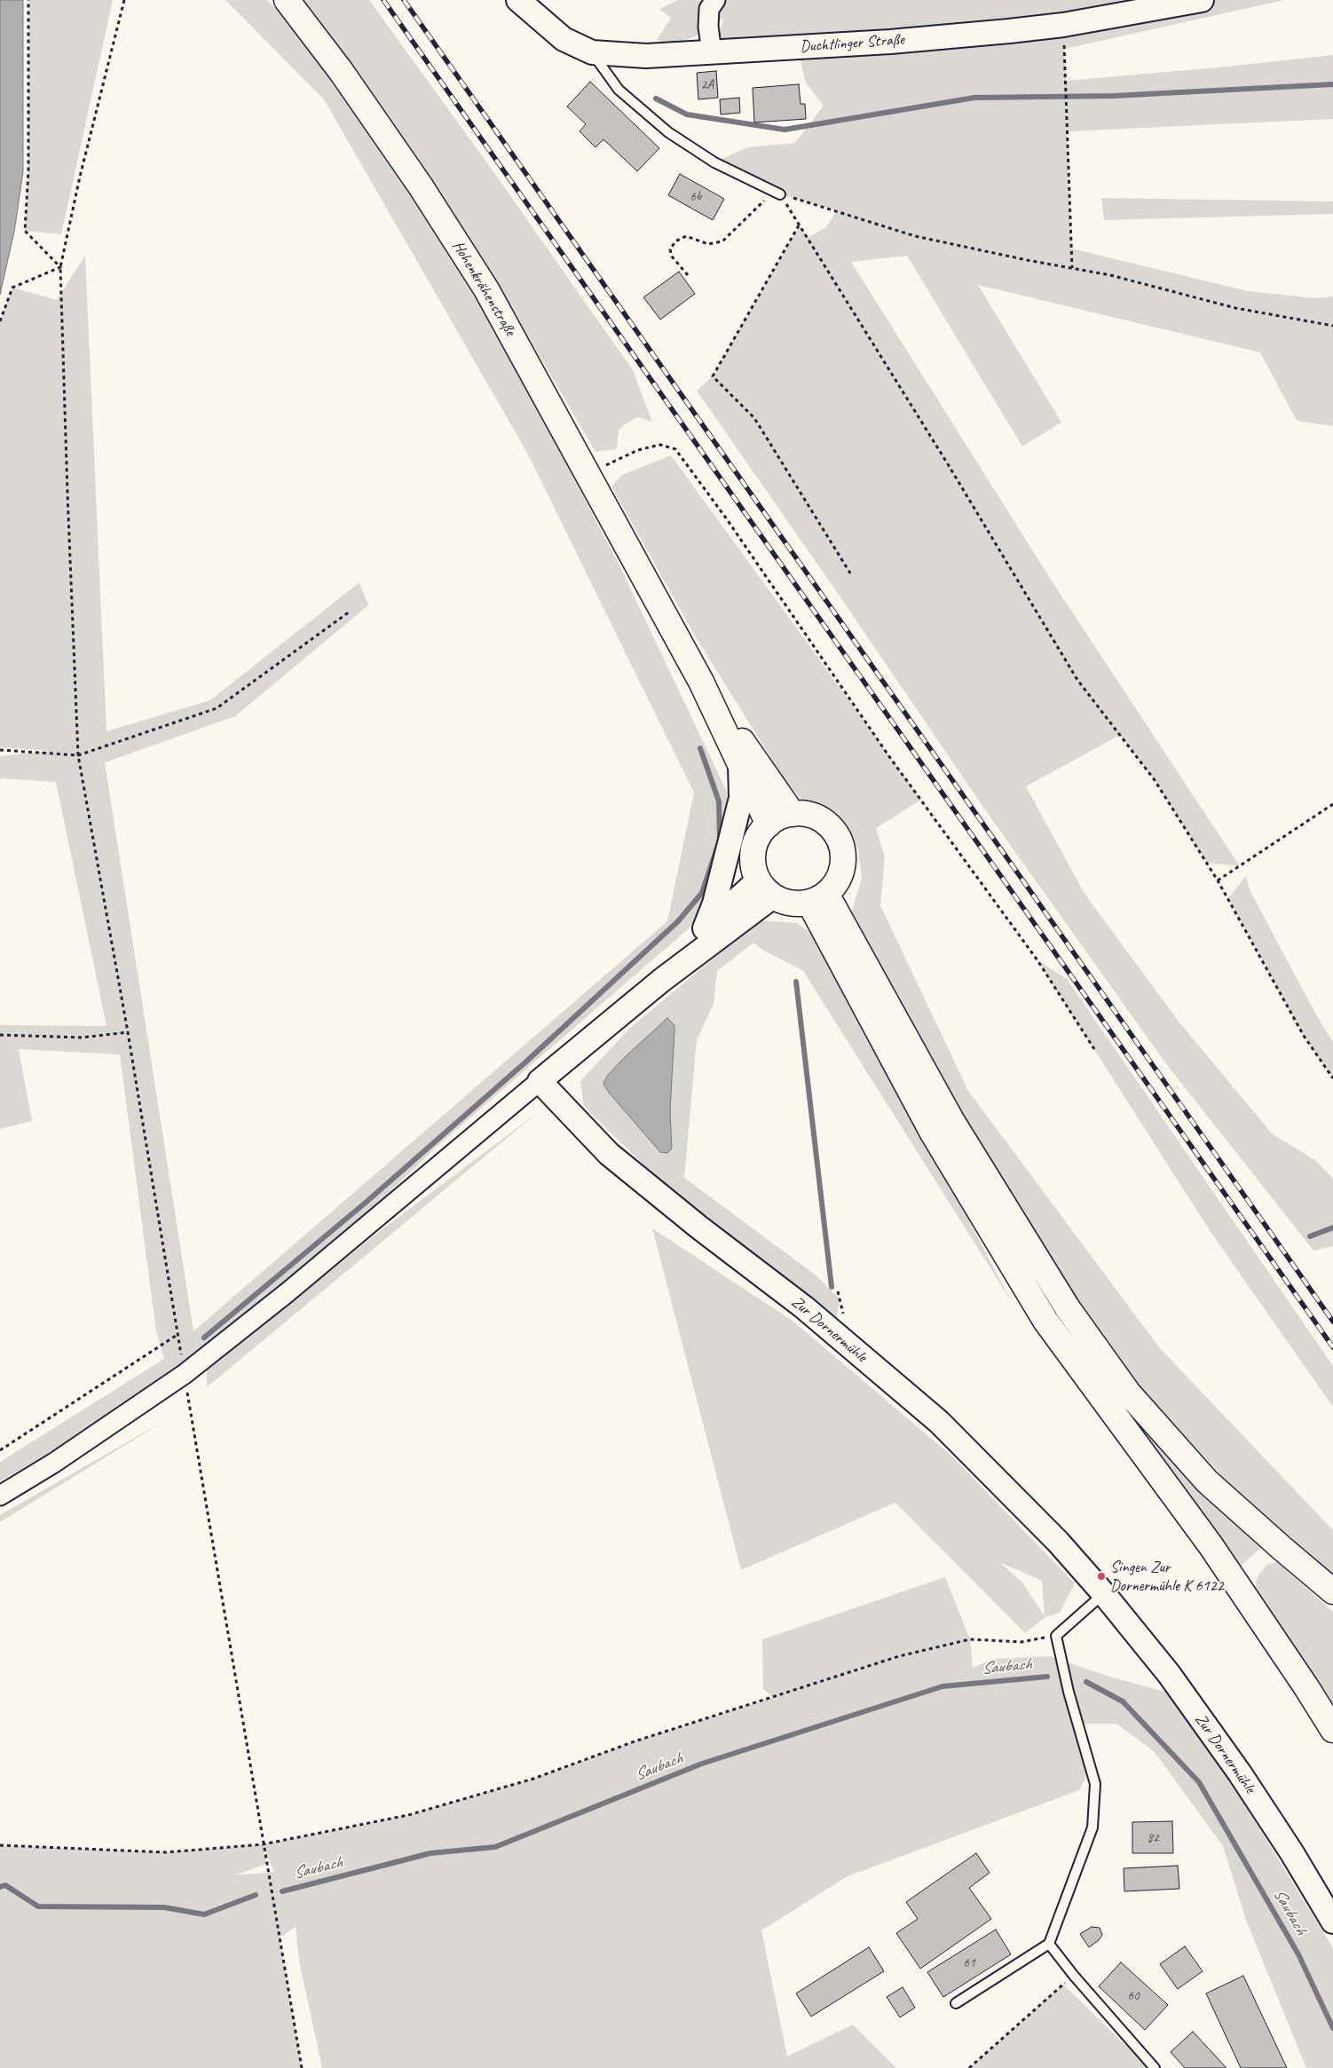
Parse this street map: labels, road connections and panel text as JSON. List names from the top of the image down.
{
  "streets": {
    "main road": ["Hohenkrähenstraße"],
    "street": ["Duchtlinger Straße", "Zur Dornermühle"]
  },
  "water": ["Saubach"],
  "places": ["Singen Zur Dornermühle K 6122"],
  "house_numbers": [
    "2A",
    "6b",
    "82",
    "61",
    "60"
  ]
}
